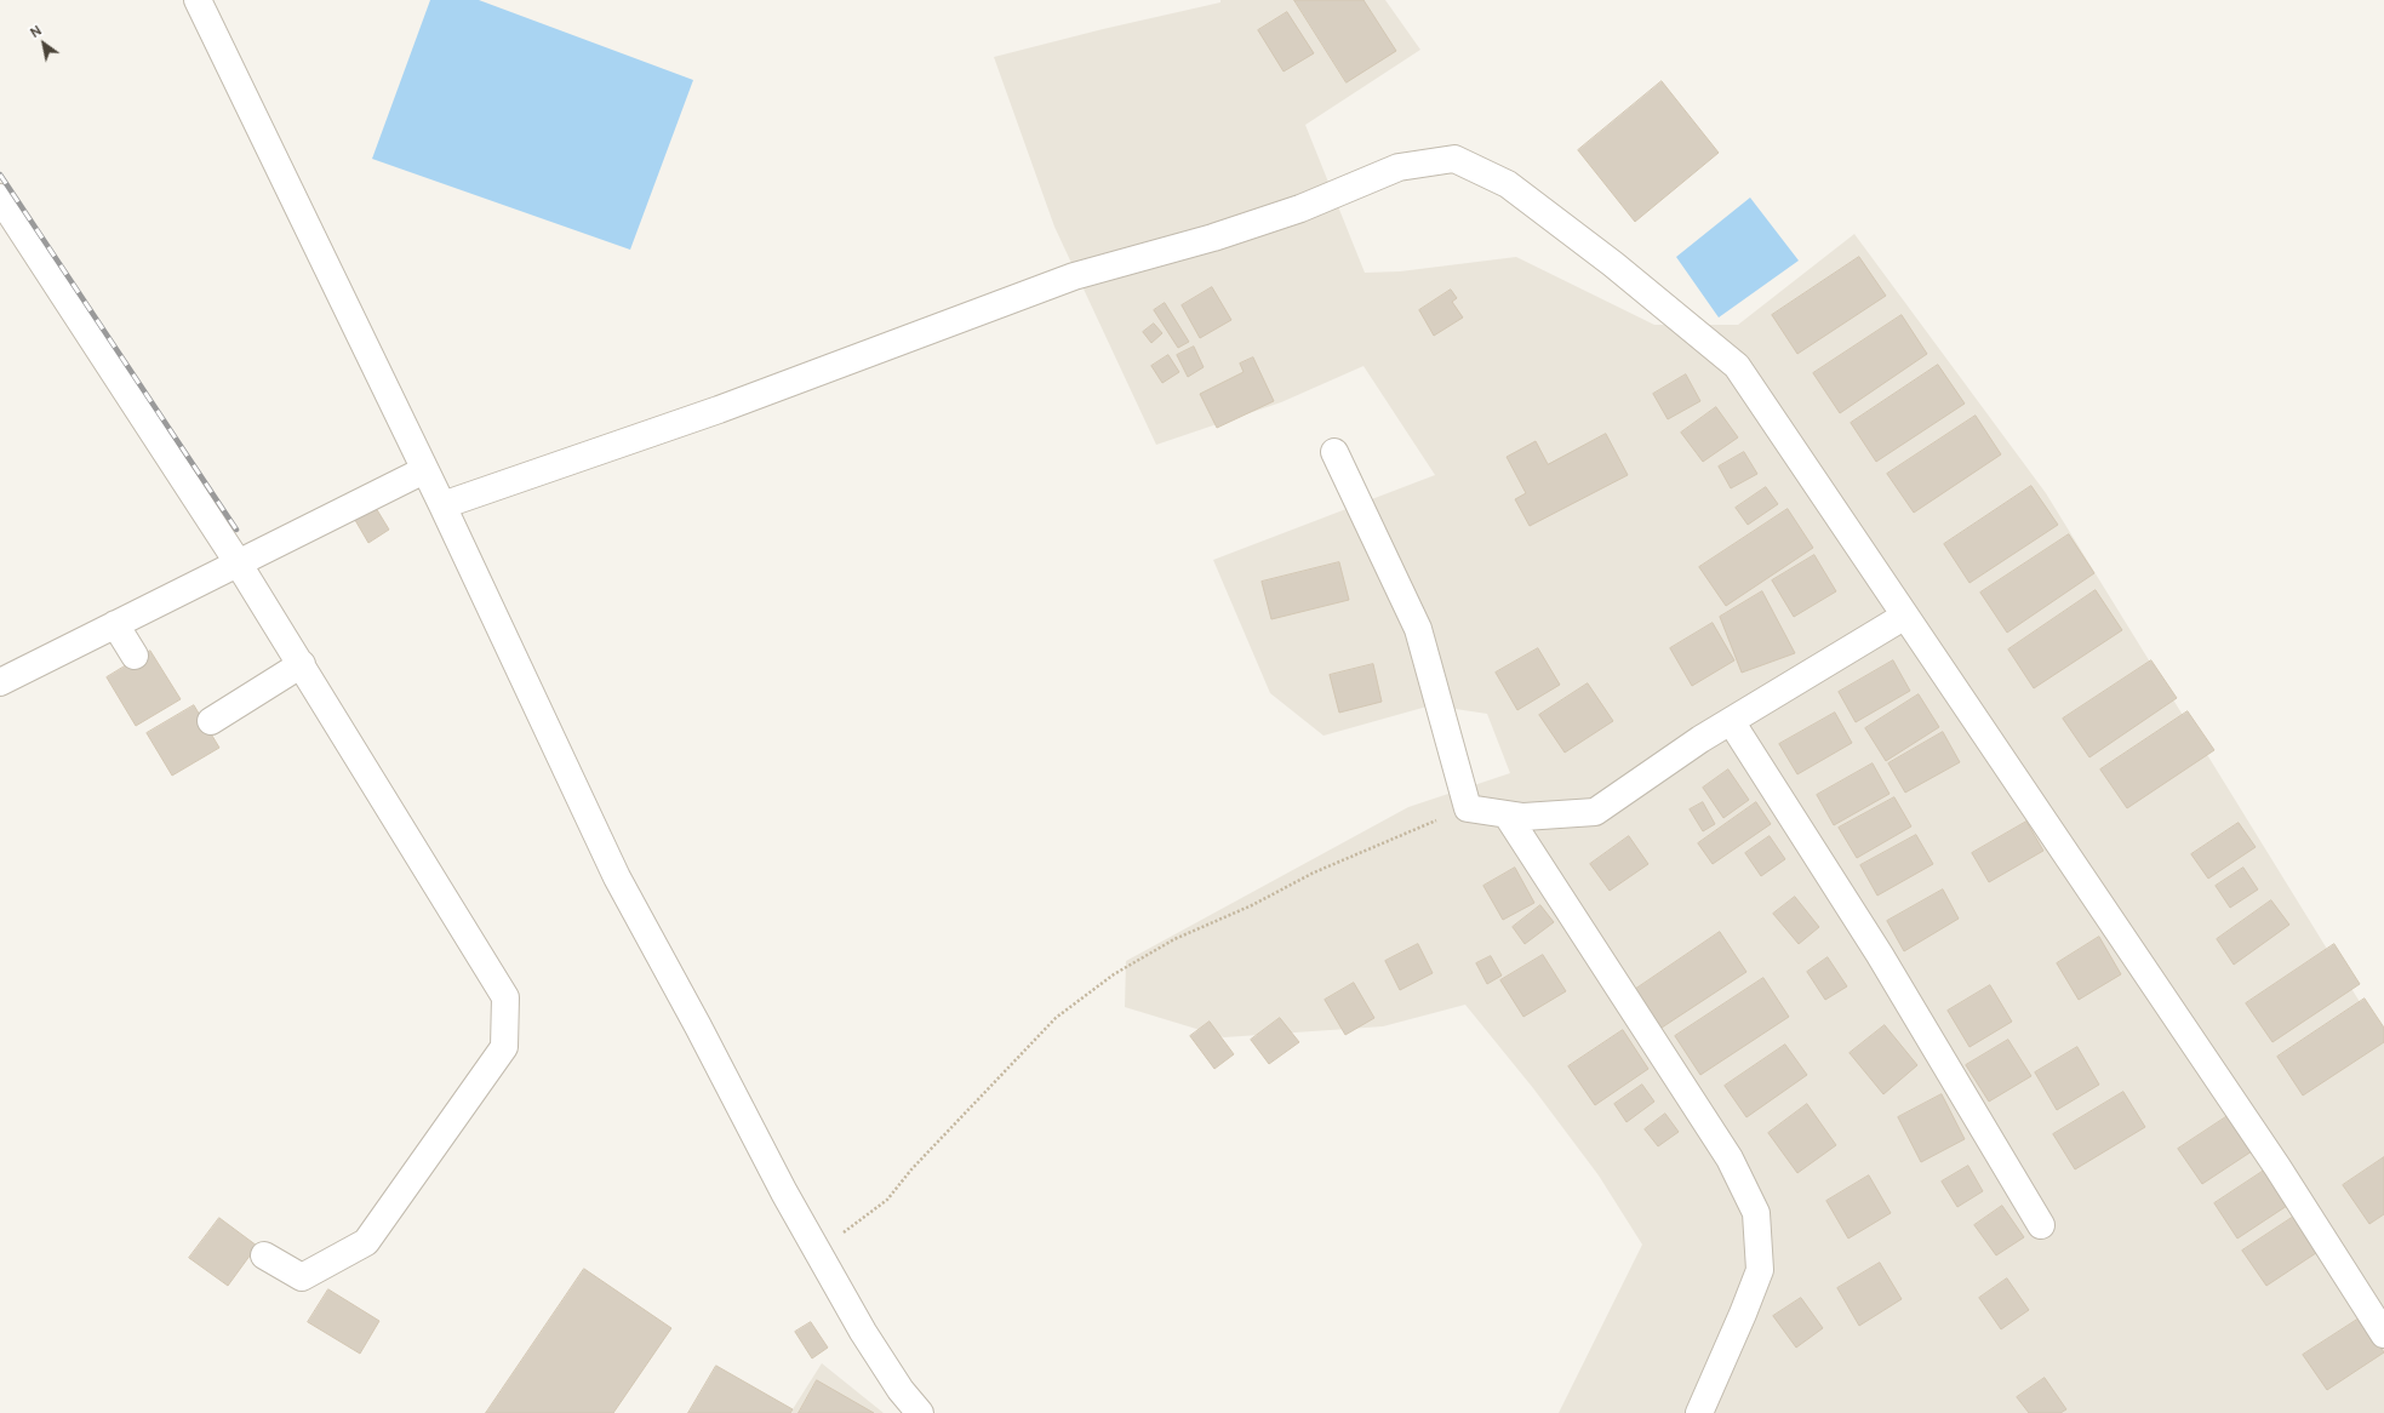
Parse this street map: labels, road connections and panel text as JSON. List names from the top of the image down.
{
  "north": "top left"
}
